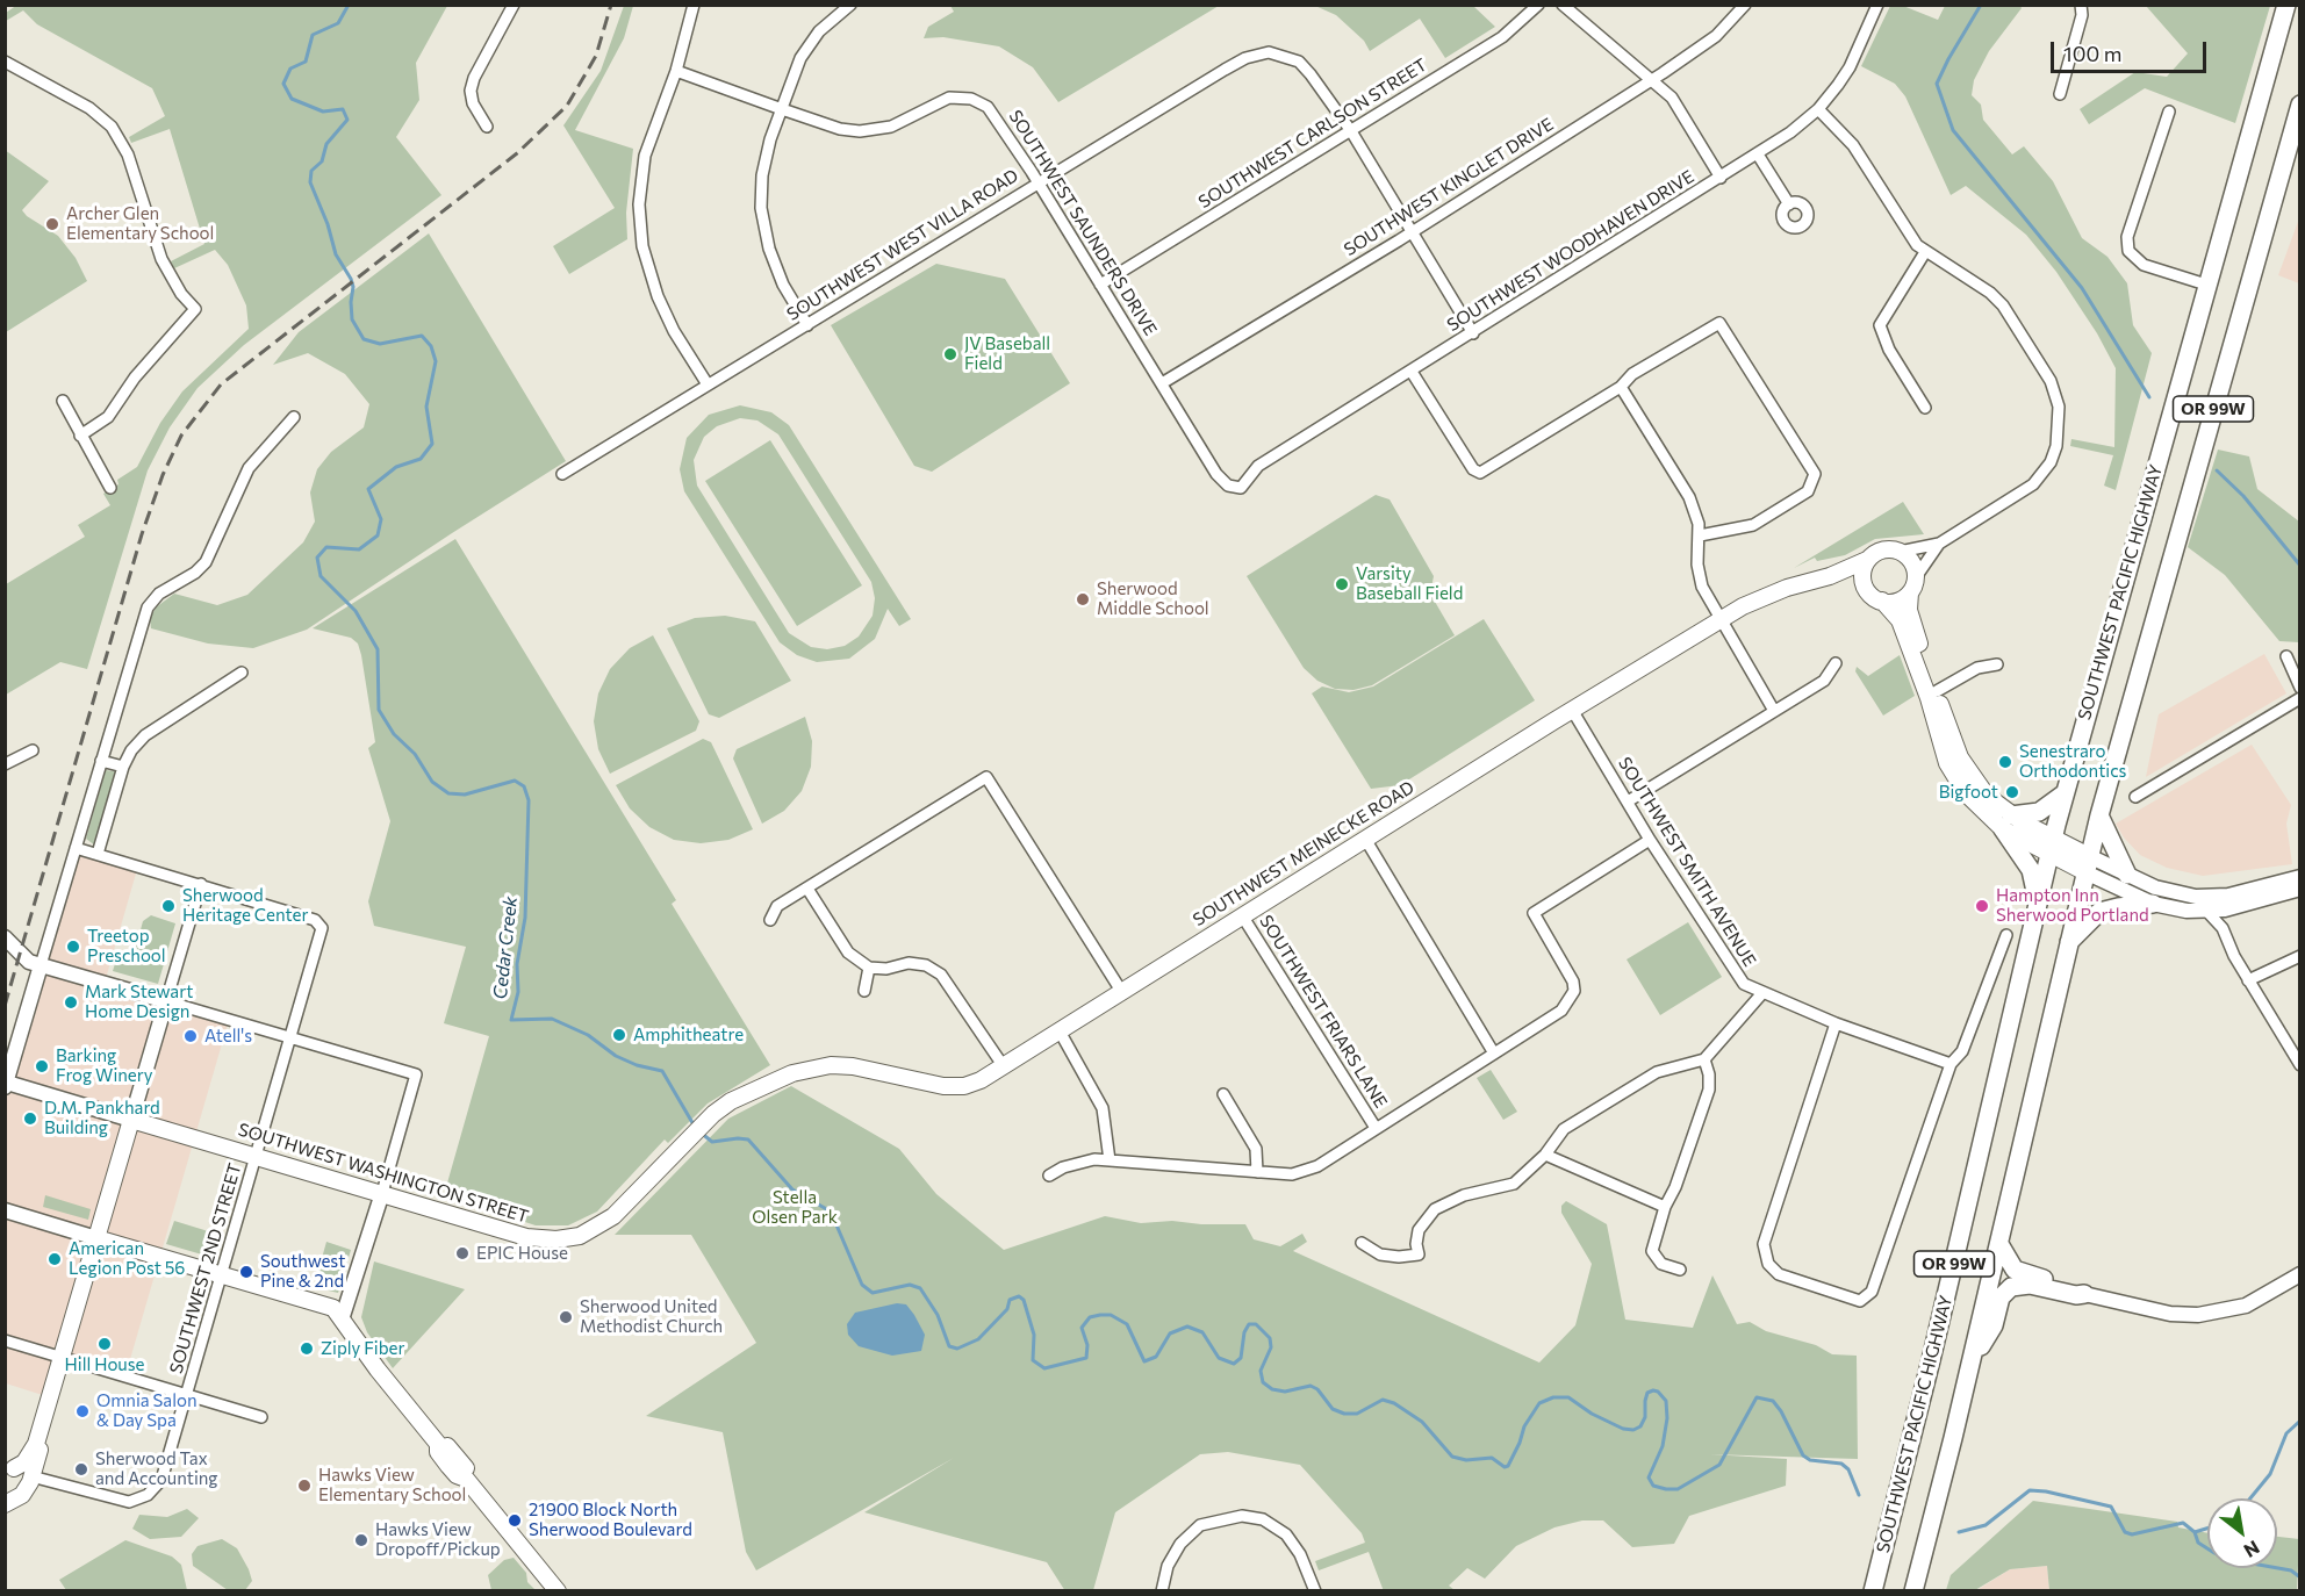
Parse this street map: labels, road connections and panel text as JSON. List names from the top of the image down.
{
  "streets": {
    "highway": ["OR 99W", "SOUTHWEST PACIFIC HIGHWAY"],
    "main road": ["SOUTHWEST MEINECKE ROAD", "SOUTHWEST WASHINGTON STREET"],
    "street": [
      "SOUTHWEST CARLSON STREET",
      "SOUTHWEST KINGLET DRIVE",
      "SOUTHWEST SAUNDERS DRIVE",
      "SOUTHWEST WEST VILLA ROAD",
      "SOUTHWEST WOODHAVEN DRIVE",
      "SOUTHWEST SMITH AVENUE",
      "SOUTHWEST FRIARS LANE",
      "SOUTHWEST 2ND STREET"
    ]
  },
  "crossings": [
    ["SOUTHWEST CARLSON STREET", "SOUTHWEST SAUNDERS DRIVE"],
    ["SOUTHWEST CARLSON STREET", "SOUTHWEST WEST VILLA ROAD"],
    ["SOUTHWEST KINGLET DRIVE", "SOUTHWEST SAUNDERS DRIVE"],
    ["SOUTHWEST KINGLET DRIVE", "SOUTHWEST WEST VILLA ROAD"],
    ["SOUTHWEST SAUNDERS DRIVE", "SOUTHWEST WEST VILLA ROAD"],
    ["SOUTHWEST SAUNDERS DRIVE", "SOUTHWEST WOODHAVEN DRIVE"],
    ["SOUTHWEST WEST VILLA ROAD", "SOUTHWEST WOODHAVEN DRIVE"],
    ["SOUTHWEST MEINECKE ROAD", "SOUTHWEST SMITH AVENUE"],
    ["SOUTHWEST MEINECKE ROAD", "SOUTHWEST FRIARS LANE"],
    ["SOUTHWEST MEINECKE ROAD", "SOUTHWEST WASHINGTON STREET"],
    ["SOUTHWEST WASHINGTON STREET", "SOUTHWEST 2ND STREET"]
  ],
  "water": ["Cedar Creek"],
  "parks": ["Stella Olsen Park"],
  "places": [
    "Archer Glen Elementary School",
    "JV Baseball Field",
    "Varsity Baseball Field",
    "Sherwood Middle School",
    "Senestraro Orthodontics",
    "Bigfoot",
    "Sherwood Heritage Center",
    "Hampton Inn Sherwood Portland",
    "Treetop Preschool",
    "Mark Stewart Home Design",
    "Amphitheatre",
    "Atell's",
    "Barking Frog Winery",
    "D.M. Pankhard Building",
    "EPIC House",
    "American Legion Post 56",
    "Southwest Pine & 2nd",
    "Sherwood United Methodist Church",
    "Hill House",
    "Ziply Fiber",
    "Omnia Salon & Day Spa",
    "Sherwood Tax and Accounting",
    "Hawks View Elementary School",
    "21900 Block North Sherwood Boulevard",
    "Hawks View Dropoff/Pickup"
  ],
  "scale_bar": "100 m",
  "north": "bottom right"
}
